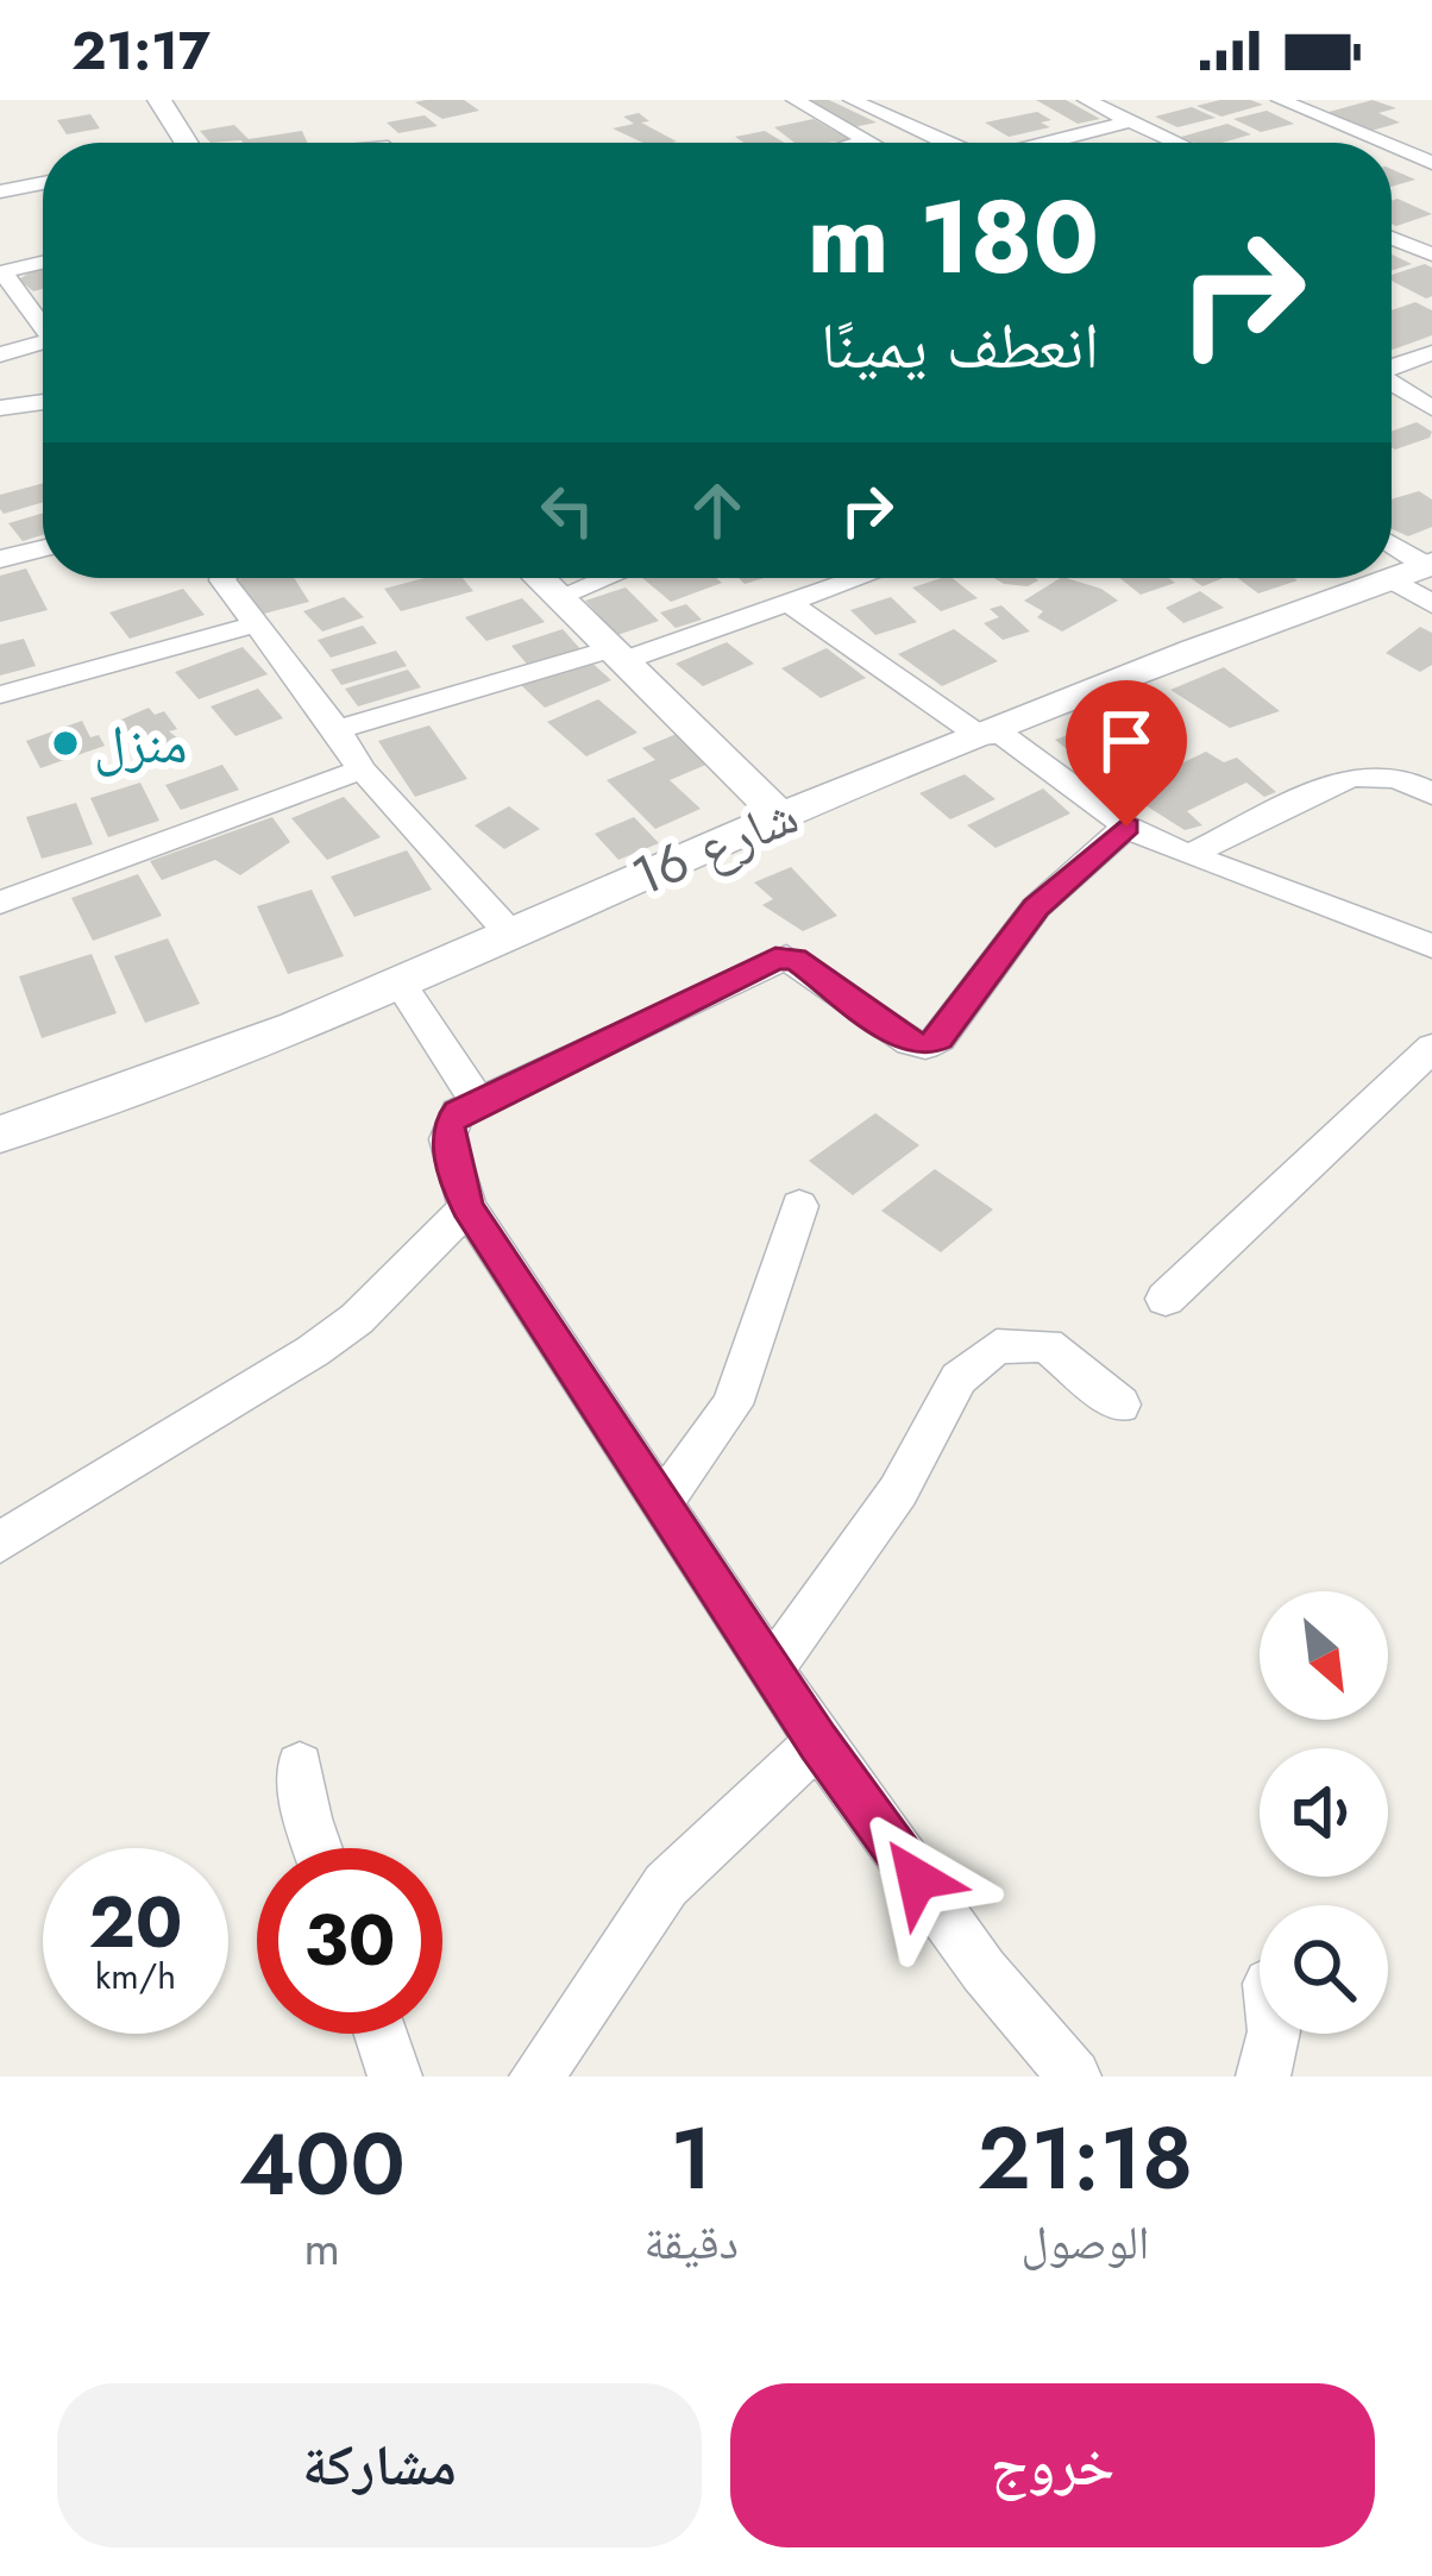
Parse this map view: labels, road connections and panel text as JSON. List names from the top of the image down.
{
  "streets": {
    "street": ["شارع 16"]
  },
  "places": ["منزل"],
  "north": "bottom right",
  "page": {
    "status": "21:17",
    "turn": ["180 m", "انعطف يمينًا"],
    "speed": "20 km/h",
    "limit": "30",
    "eta": [
      "21:18",
      "الوصول",
      "1",
      "دقيقة",
      "400",
      "m"
    ],
    "buttons": ["خروج", "مشاركة"]
  }
}
